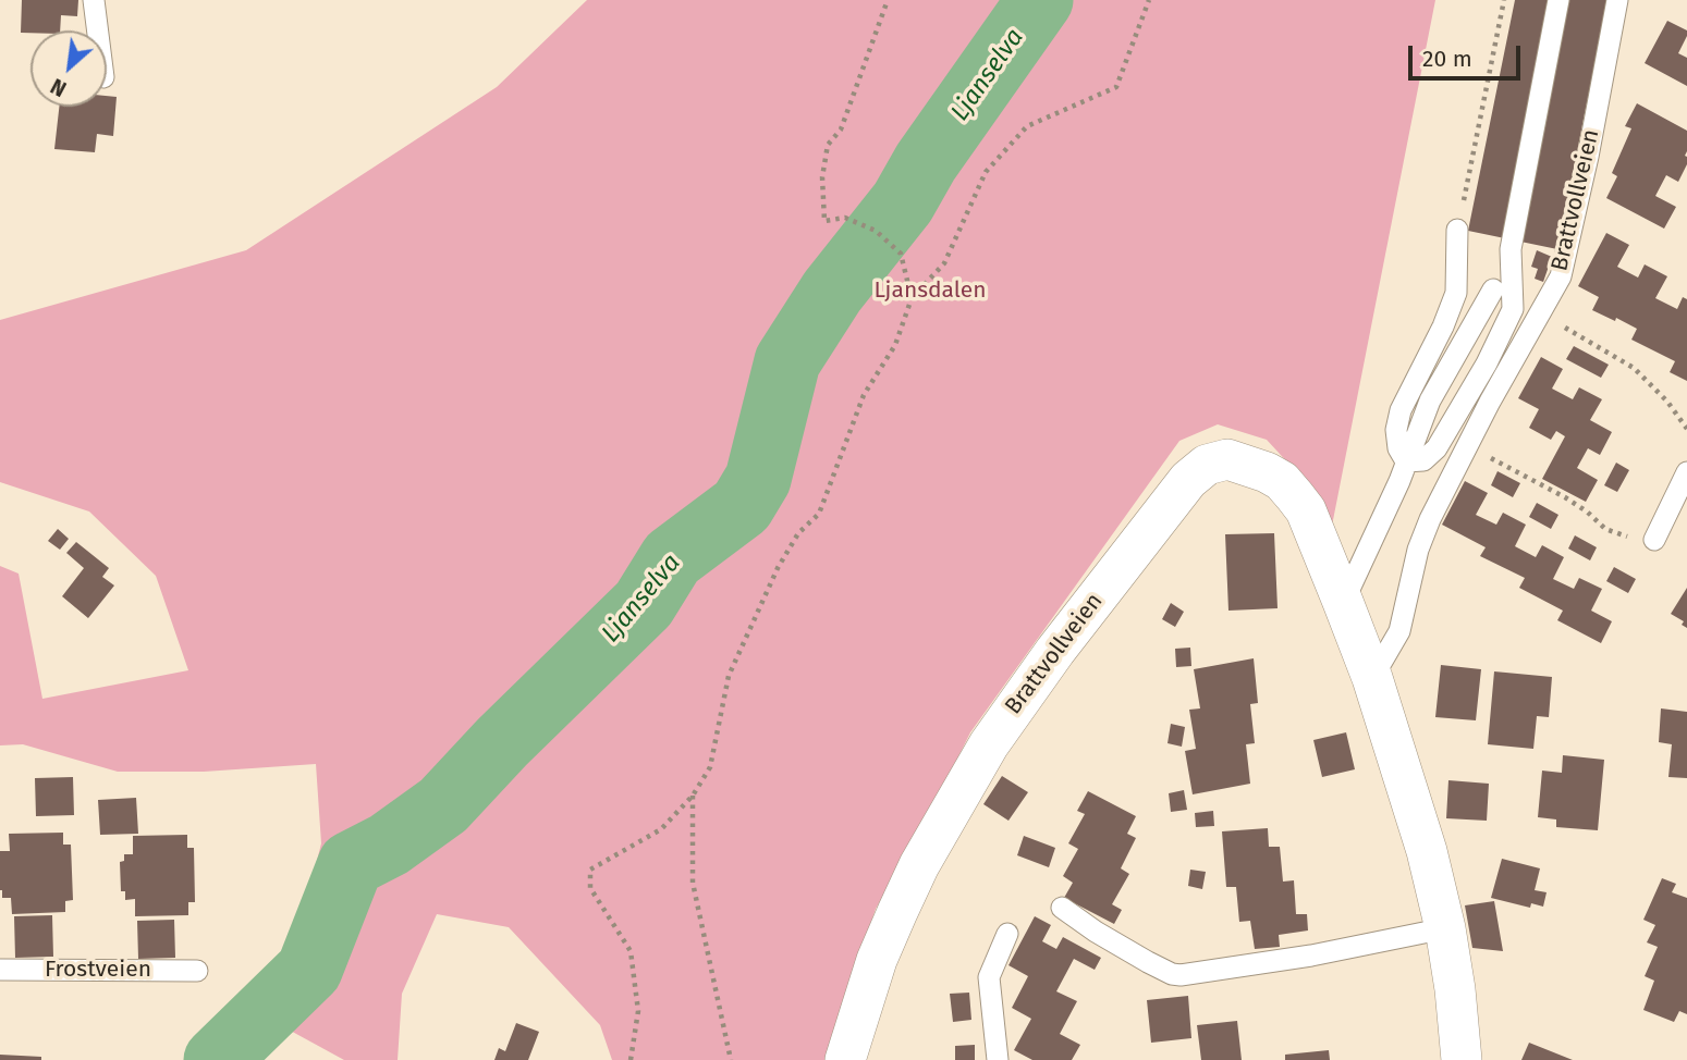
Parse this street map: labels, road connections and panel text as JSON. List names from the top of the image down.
{
  "streets": {
    "street": ["Brattvollveien"],
    "lane": ["Frostveien"]
  },
  "water": ["Ljanselva"],
  "parks": ["Ljansdalen"],
  "scale_bar": "20 m",
  "north": "bottom left"
}
